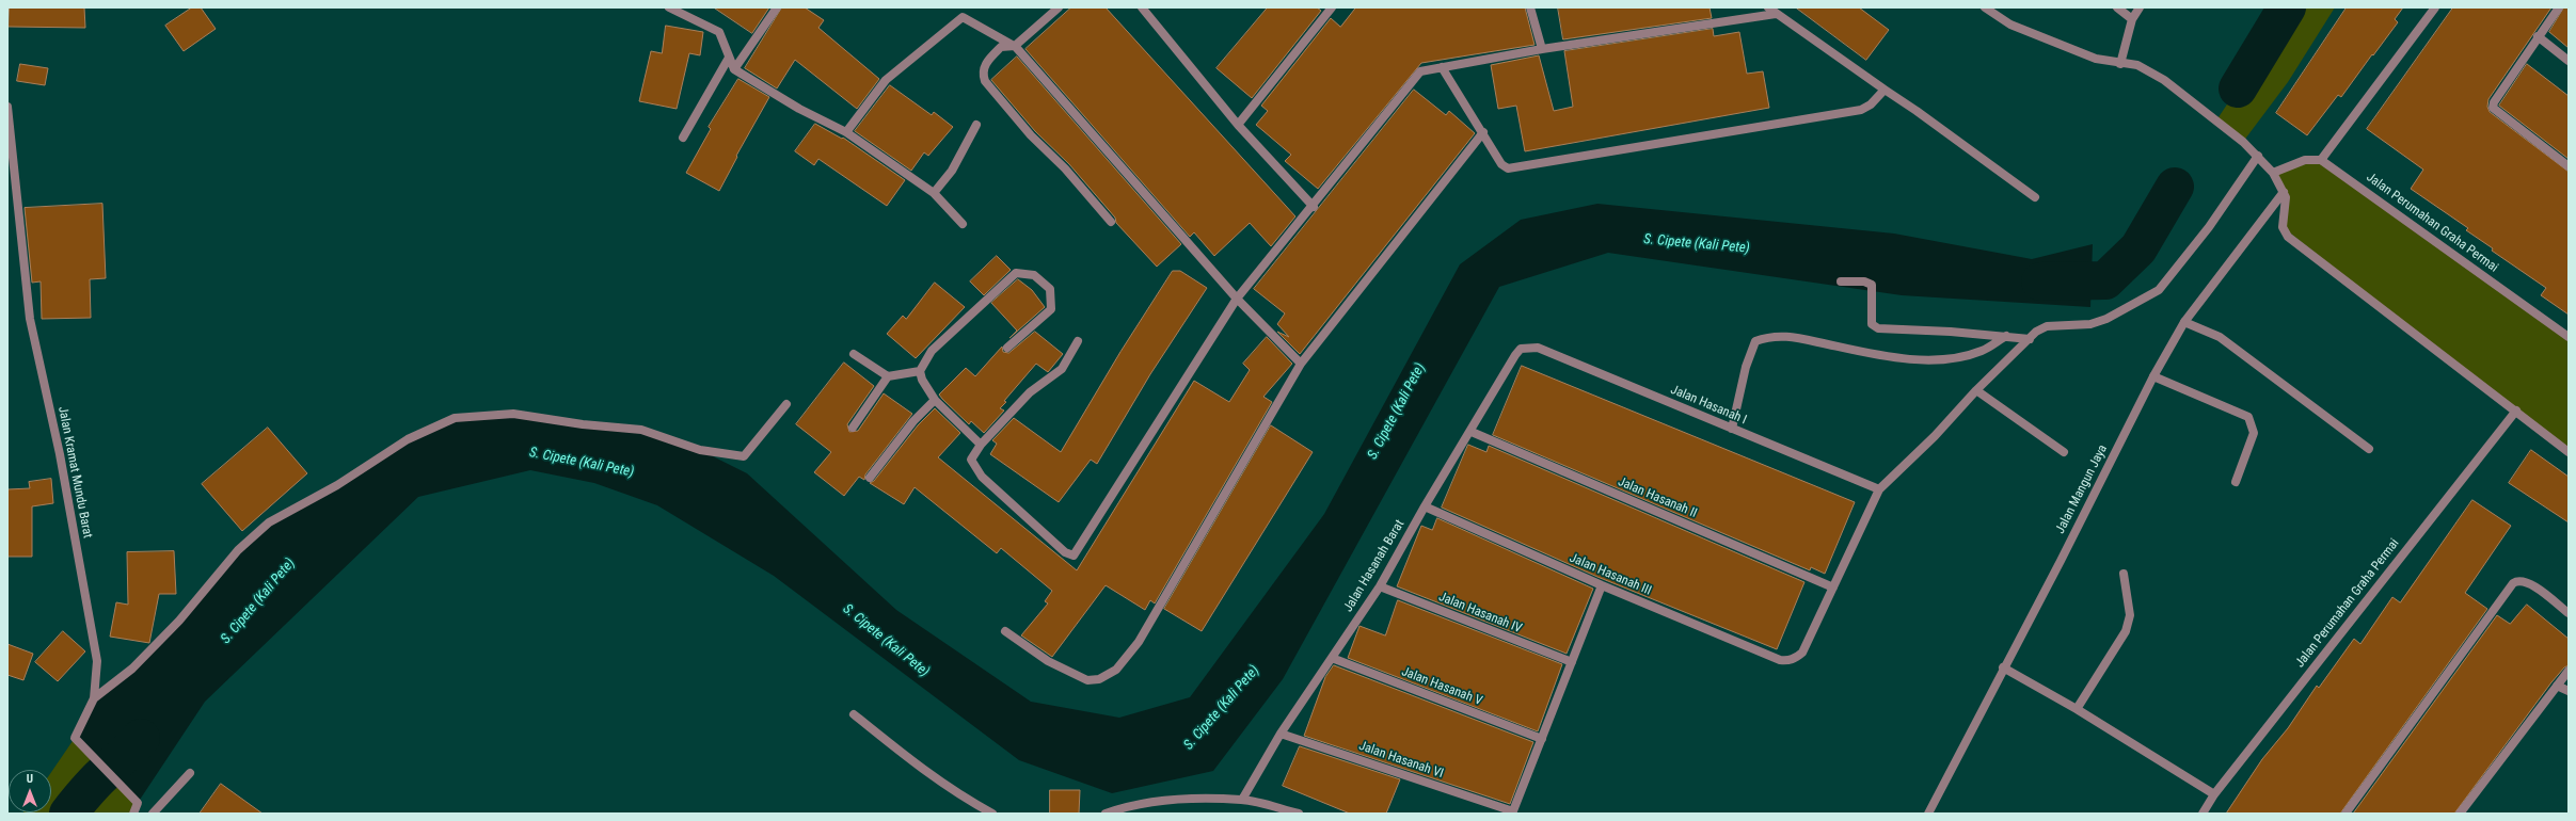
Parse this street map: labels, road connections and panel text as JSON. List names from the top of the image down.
{
  "streets": {
    "street": [
      "Jalan Perumahan Graha Permai",
      "Jalan Hasanah I",
      "Jalan Kramat Mundu Barat",
      "Jalan Mangun Jaya",
      "Jalan Hasanah II",
      "Jalan Hasanah Barat",
      "Jalan Hasanah III",
      "Jalan Hasanah IV",
      "Jalan Hasanah V",
      "Jalan Hasanah VI"
    ]
  },
  "crossings": [
    ["Jalan Hasanah I", "Jalan Hasanah Barat"],
    ["Jalan Hasanah II", "Jalan Hasanah Barat"],
    ["Jalan Hasanah II", "Jalan Hasanah III"],
    ["Jalan Hasanah Barat", "Jalan Hasanah III"],
    ["Jalan Hasanah Barat", "Jalan Hasanah IV"],
    ["Jalan Hasanah Barat", "Jalan Hasanah V"],
    ["Jalan Hasanah Barat", "Jalan Hasanah VI"]
  ],
  "water": ["S. Cipete (Kali Pete)"],
  "north": "top"
}
